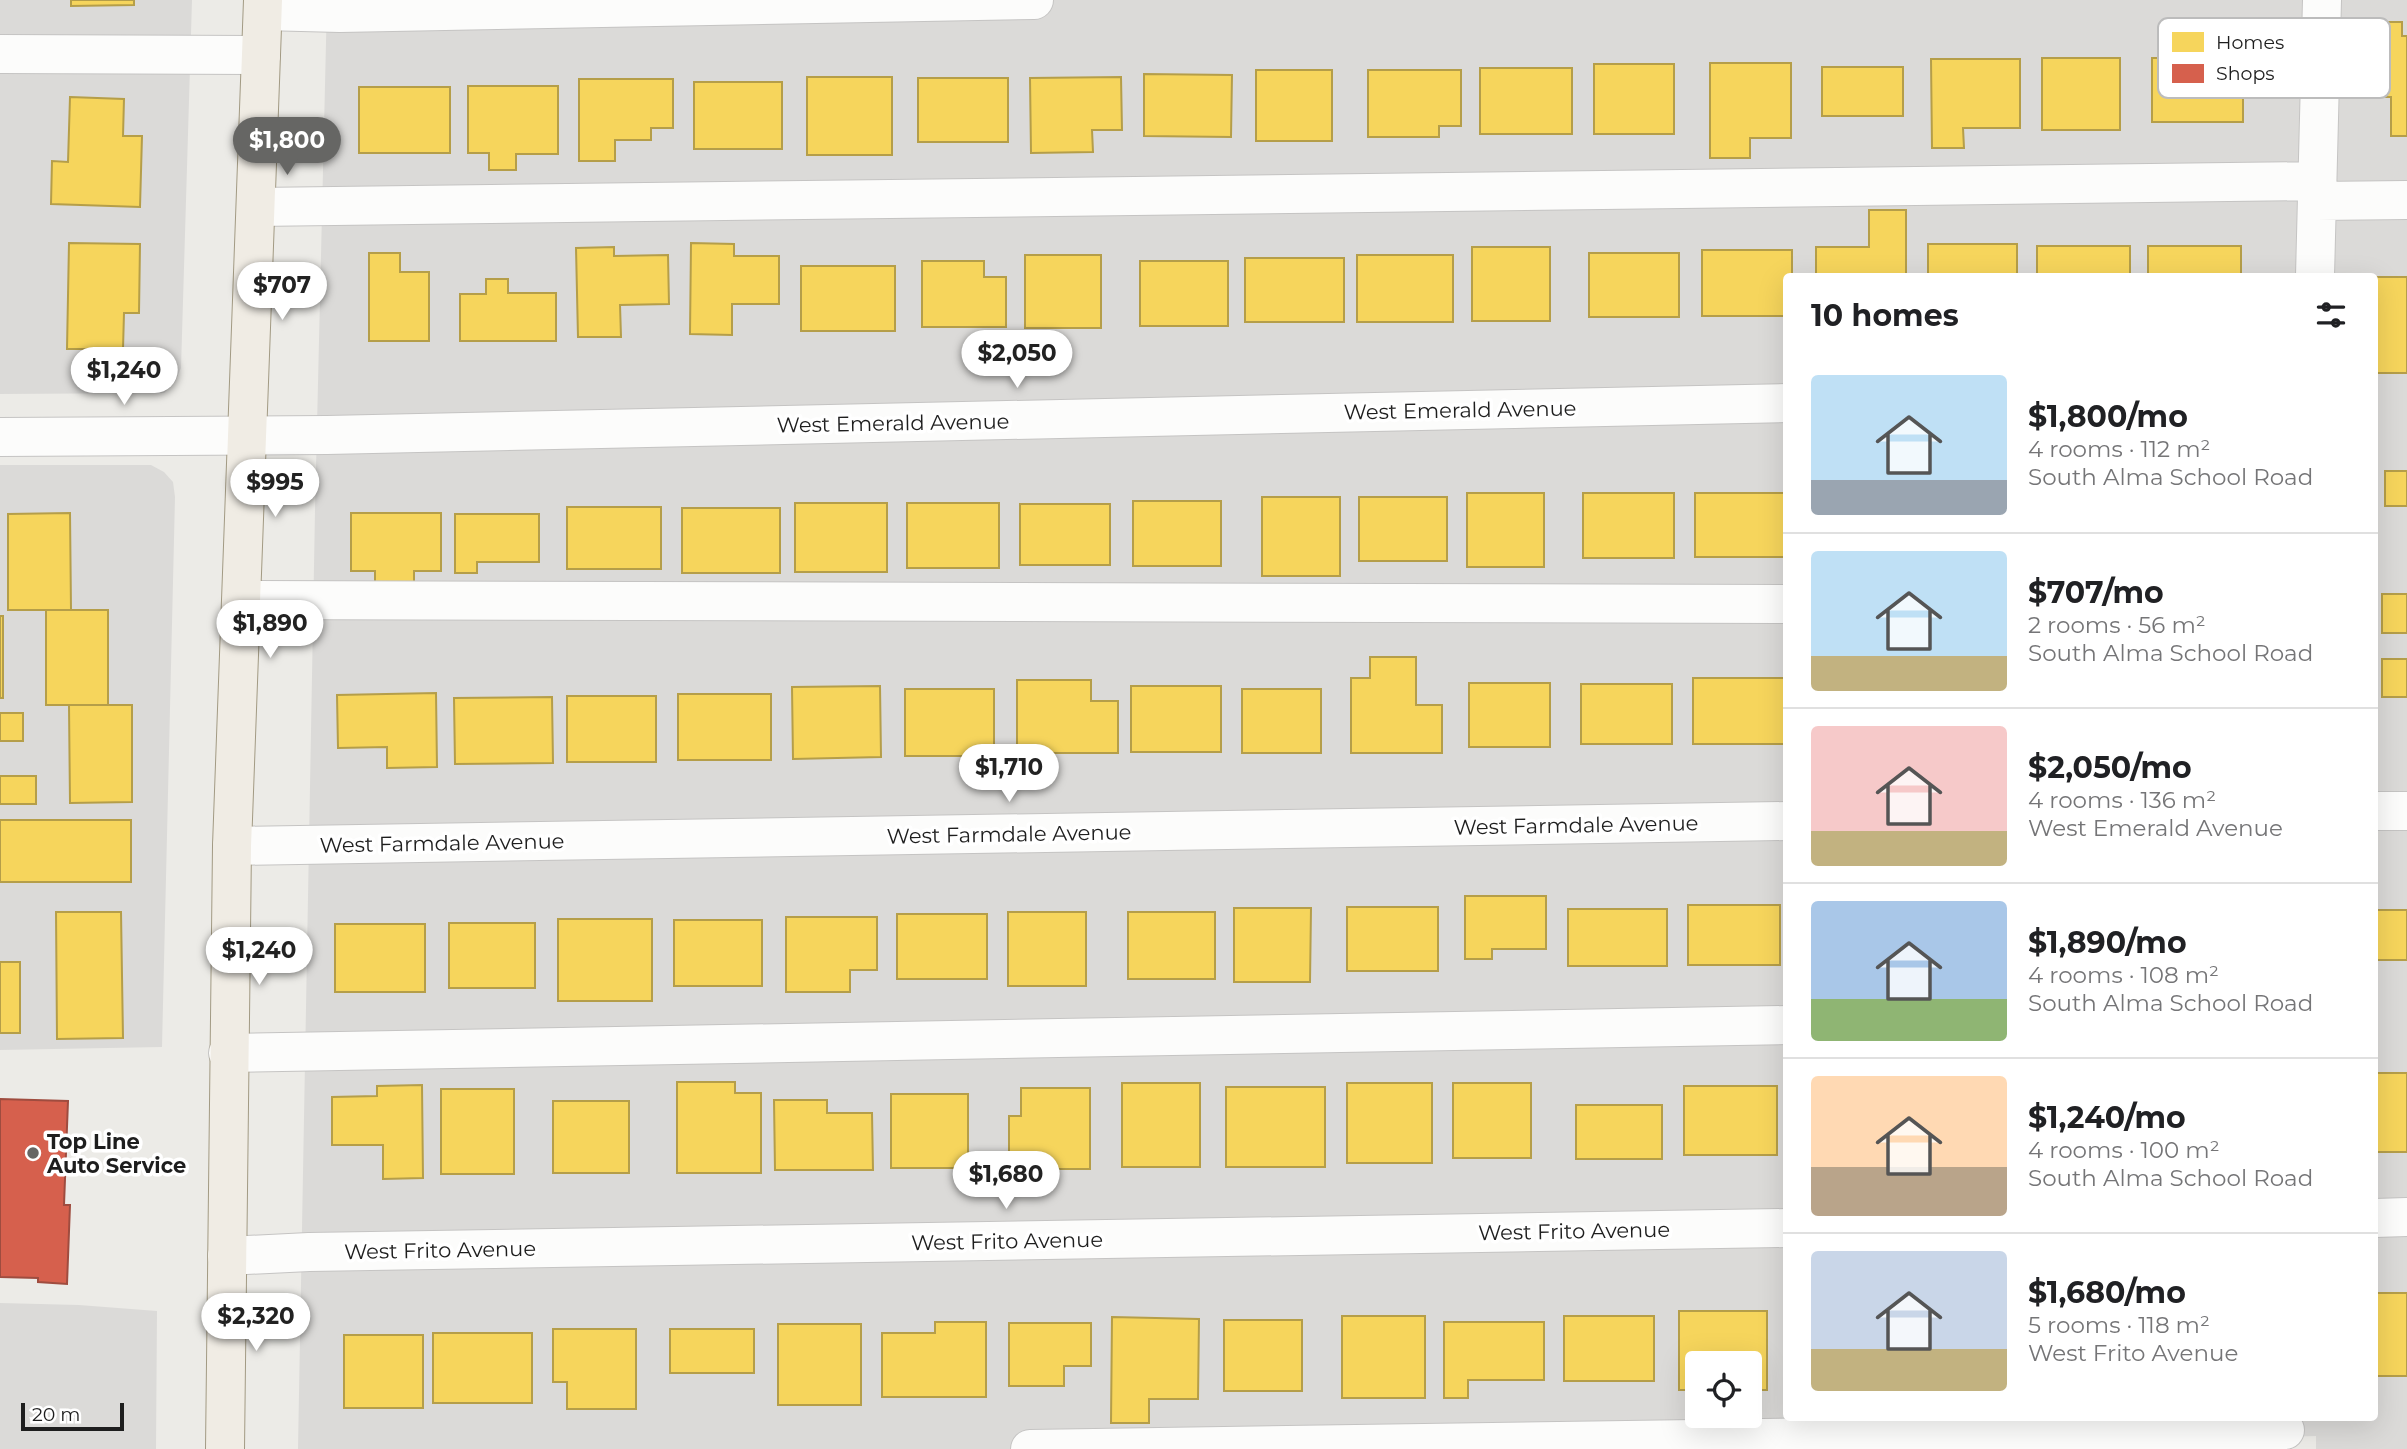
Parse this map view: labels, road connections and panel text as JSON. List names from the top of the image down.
{
  "streets": {
    "street": ["West Emerald Avenue", "West Farmdale Avenue", "West Frito Avenue"]
  },
  "places": ["Top Line Auto Service"],
  "legend": ["Homes", "Shops"],
  "scale_bar": "20 m",
  "page": {
    "price": [
      "$1,800",
      "$707",
      "$2,050",
      "$1,240",
      "$995",
      "$1,890",
      "$1,710",
      "$1,240",
      "$1,680",
      "$2,320"
    ],
    "heading": "10 homes",
    "list": [
      {
        "name": "$1,800/mo",
        "note": "4 rooms · 112 m² · South Alma School Road"
      },
      {
        "name": "$707/mo",
        "note": "2 rooms · 56 m² · South Alma School Road"
      },
      {
        "name": "$2,050/mo",
        "note": "4 rooms · 136 m² · West Emerald Avenue"
      },
      {
        "name": "$1,890/mo",
        "note": "4 rooms · 108 m² · South Alma School Road"
      },
      {
        "name": "$1,240/mo",
        "note": "4 rooms · 100 m² · South Alma School Road"
      },
      {
        "name": "$1,680/mo",
        "note": "5 rooms · 118 m² · West Frito Avenue"
      }
    ],
    "scale": "20 m"
  }
}
